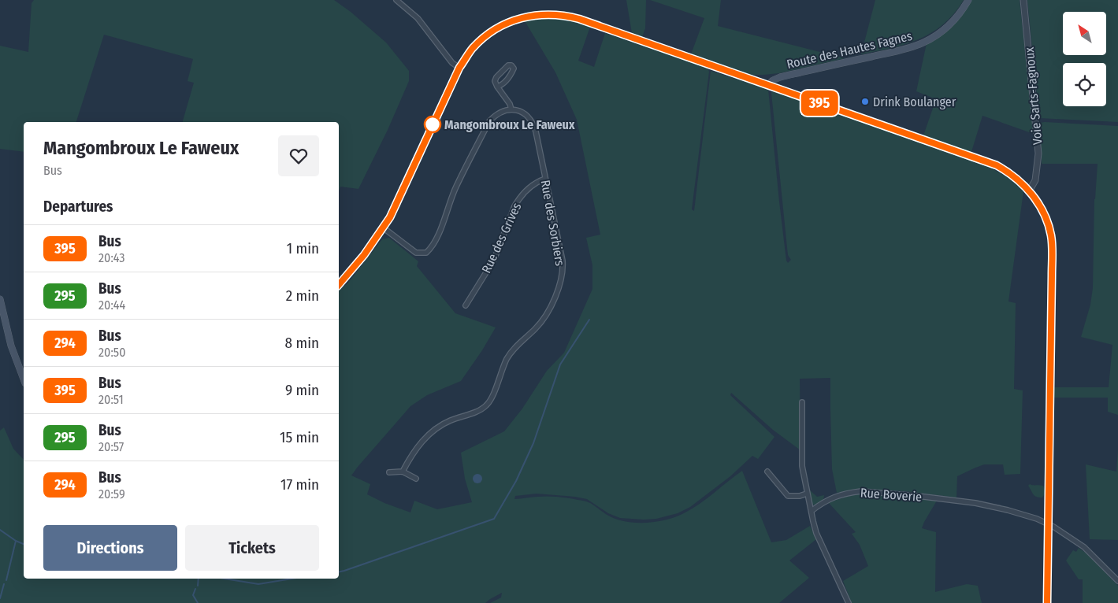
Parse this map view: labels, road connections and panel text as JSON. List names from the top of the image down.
{
  "streets": {
    "main road": ["Route des Hautes Fagnes"],
    "street": [
      "Voie Sarts-Fagnoux",
      "Rue des Sorbiers",
      "Rue des Grives",
      "Rue Boverie"
    ]
  },
  "crossings": [
    ["Rue des Sorbiers", "Rue des Grives"]
  ],
  "places": ["Drink Boulanger", "Mangombroux Le Faweux"],
  "lines": ["bus line 395"],
  "north": "top left",
  "page": {
    "on_map": "395",
    "heading": [
      ["Mangombroux Le Faweux", "Bus"],
      "Departures"
    ],
    "list": [
      {
        "mark": "395",
        "name": "Bus",
        "note": "20:43",
        "value": "1 min"
      },
      {
        "mark": "295",
        "name": "Bus",
        "note": "20:44",
        "value": "2 min"
      },
      {
        "mark": "294",
        "name": "Bus",
        "note": "20:50",
        "value": "8 min"
      },
      {
        "mark": "395",
        "name": "Bus",
        "note": "20:51",
        "value": "9 min"
      },
      {
        "mark": "295",
        "name": "Bus",
        "note": "20:57",
        "value": "15 min"
      },
      {
        "mark": "294",
        "name": "Bus",
        "note": "20:59",
        "value": "17 min"
      }
    ],
    "buttons": ["Directions", "Tickets"]
  }
}
